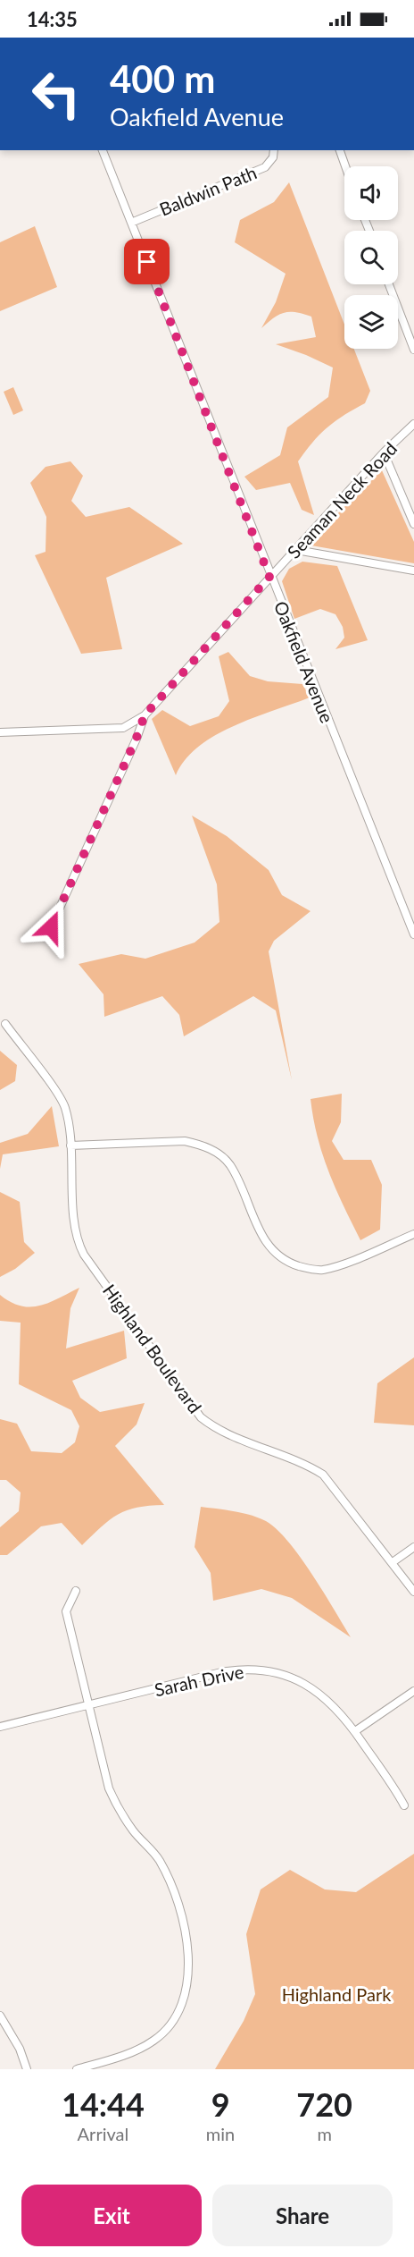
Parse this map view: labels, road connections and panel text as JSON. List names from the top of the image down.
{
  "streets": {
    "street": [
      "Baldwin Path",
      "Seaman Neck Road",
      "Oakfield Avenue",
      "Highland Boulevard",
      "Sarah Drive"
    ]
  },
  "crossings": [
    ["Baldwin Path", "Oakfield Avenue"],
    ["Seaman Neck Road", "Oakfield Avenue"]
  ],
  "parks": ["Highland Park"],
  "page": {
    "status": "14:35",
    "turn": ["400 m", "Oakfield Avenue"],
    "eta": [
      "14:44",
      "Arrival",
      "9",
      "min",
      "720",
      "m"
    ],
    "buttons": ["Exit", "Share"]
  }
}
